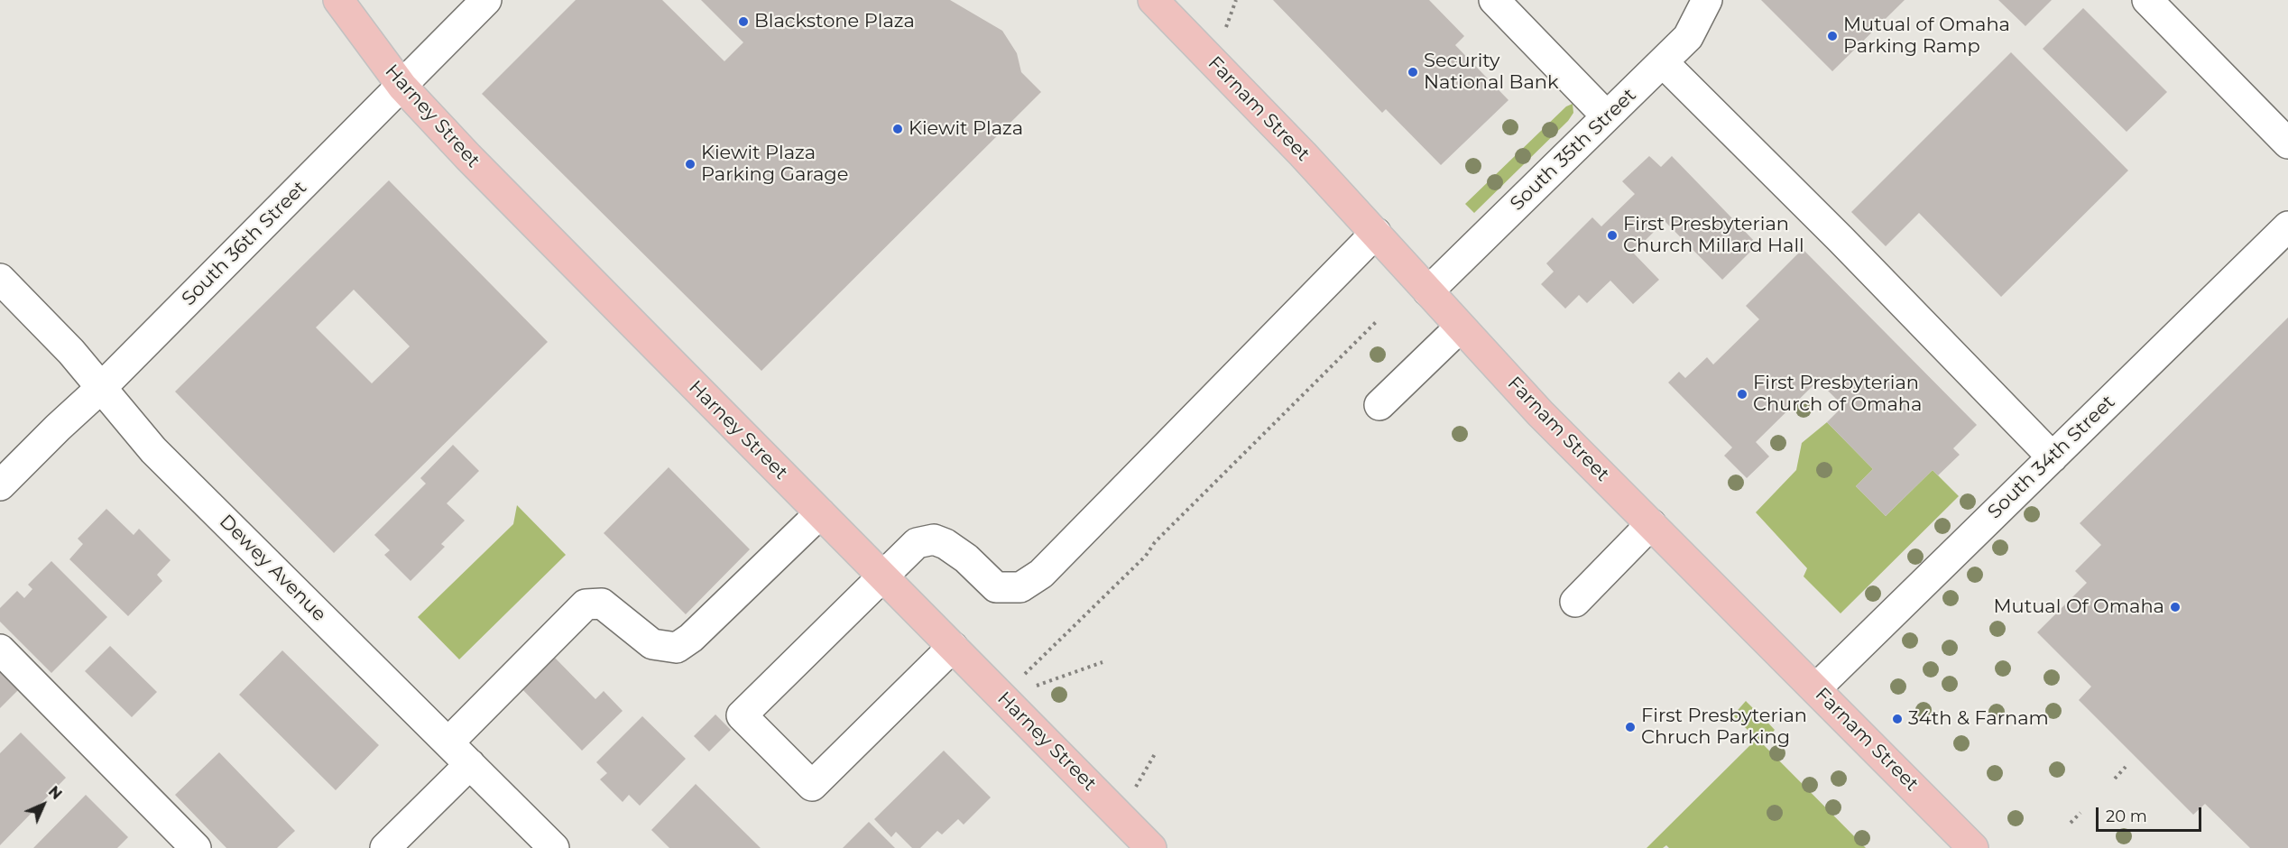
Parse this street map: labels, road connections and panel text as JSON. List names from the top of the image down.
{
  "streets": {
    "main road": ["Farnam Street", "Harney Street"],
    "street": [
      "South 35th Street",
      "South 36th Street",
      "South 34th Street",
      "Dewey Avenue"
    ]
  },
  "crossings": [
    ["Farnam Street", "South 35th Street"],
    ["Farnam Street", "South 34th Street"],
    ["Harney Street", "South 36th Street"],
    ["South 36th Street", "Dewey Avenue"]
  ],
  "places": [
    "Blackstone Plaza",
    "Mutual of Omaha Parking Ramp",
    "Security National Bank",
    "Kiewit Plaza",
    "Kiewit Plaza Parking Garage",
    "First Presbyterian Church Millard Hall",
    "First Presbyterian Church of Omaha",
    "Mutual Of Omaha",
    "34th & Farnam",
    "First Presbyterian Chruch Parking"
  ],
  "scale_bar": "20 m",
  "north": "top right"
}
